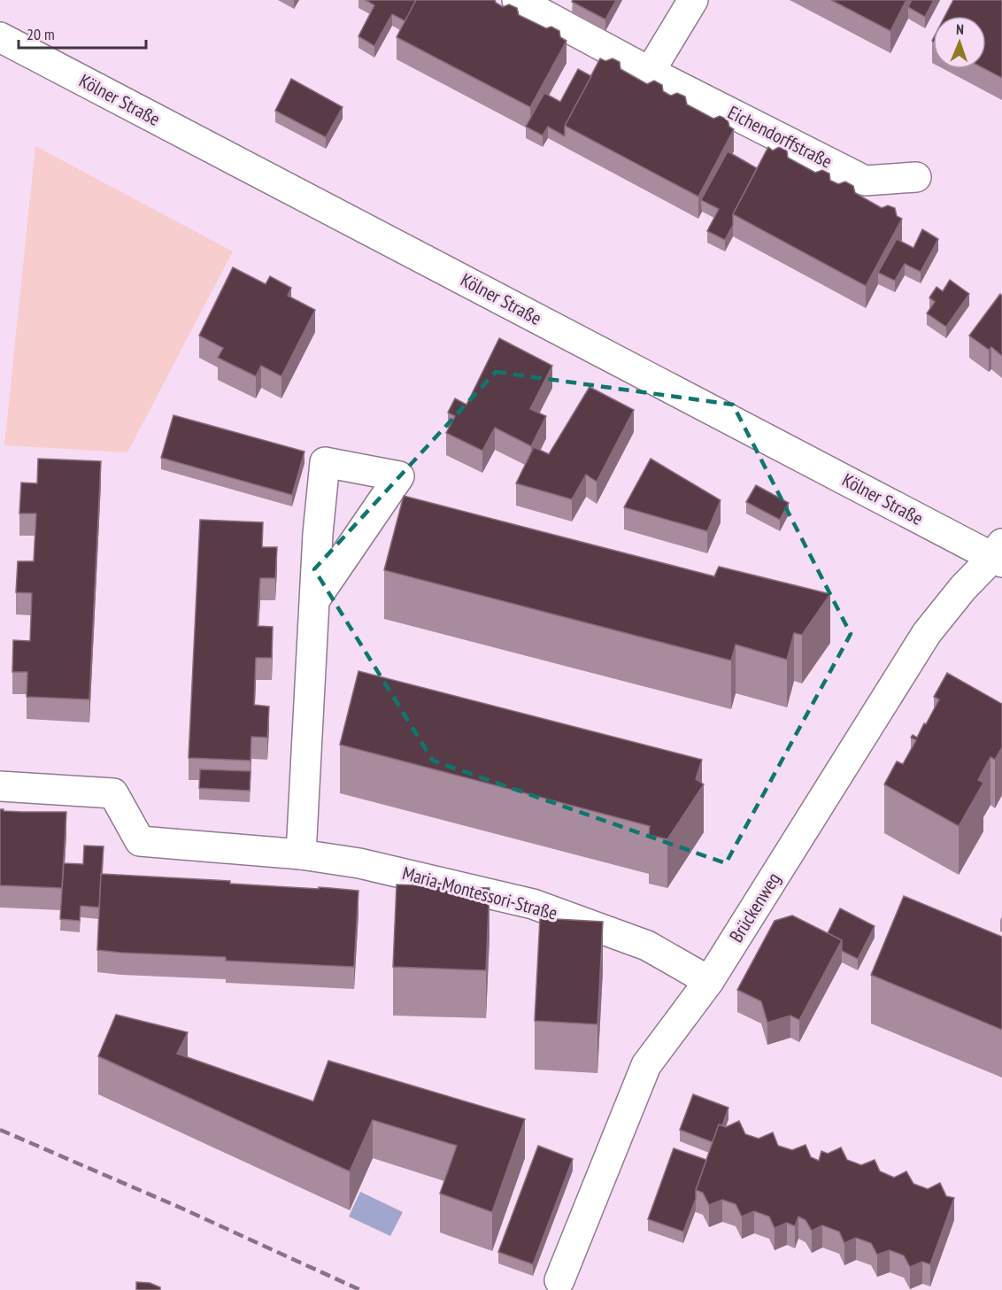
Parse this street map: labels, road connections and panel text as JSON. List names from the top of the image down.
{
  "streets": {
    "street": [
      "Kölner Straße",
      "Eichendorffstraße",
      "Maria-Montessori-Straße",
      "Brückenweg"
    ]
  },
  "crossings": [
    ["Kölner Straße", "Brückenweg"],
    ["Maria-Montessori-Straße", "Brückenweg"]
  ],
  "scale_bar": "20 m",
  "north": "top"
}
